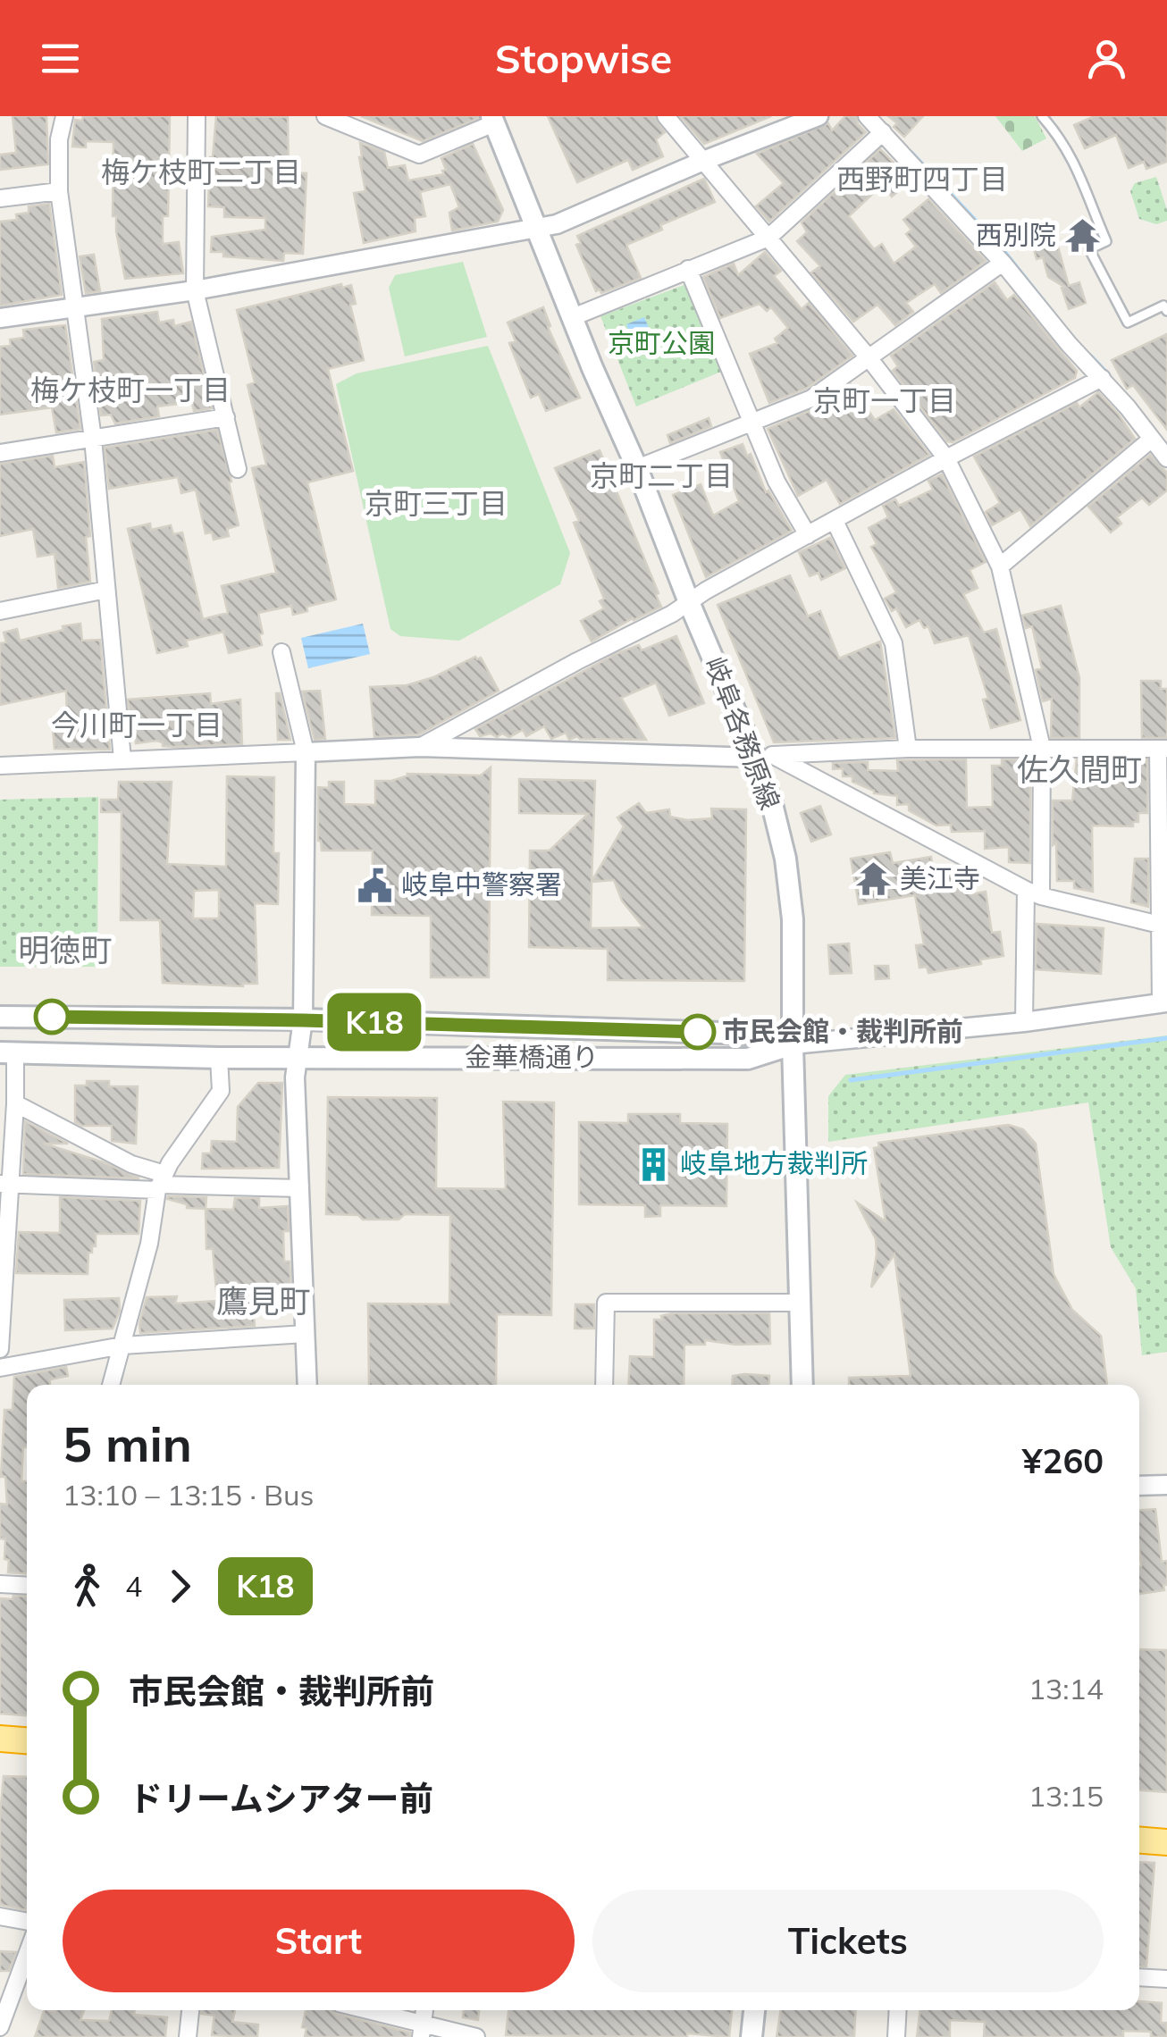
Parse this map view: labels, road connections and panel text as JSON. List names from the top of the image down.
{
  "streets": {
    "main road": ["岐阜各務原線", "金華橋通り"]
  },
  "crossings": [
    ["岐阜各務原線", "金華橋通り"]
  ],
  "districts": [
    "梅ケ枝町二丁目",
    "西野町四丁目",
    "梅ケ枝町一丁目",
    "京町一丁目",
    "京町二丁目",
    "京町三丁目",
    "今川町一丁目",
    "佐久間町",
    "明徳町",
    "鷹見町"
  ],
  "parks": ["京町公園"],
  "places": {
    "temple": ["西別院", "美江寺"],
    "public building": ["岐阜中警察署"],
    "other": ["市民会館・裁判所前"],
    "building": ["岐阜地方裁判所"]
  },
  "lines": ["bus line K18"],
  "page": {
    "header": "Stopwise",
    "on_map": "K18",
    "heading": ["5 min", "13:10 – 13:15 · Bus", "¥260"],
    "legs": ["4", "K18"],
    "list": [
      {
        "name": "市民会館・裁判所前",
        "value": "13:14"
      },
      {
        "name": "ドリームシアター前",
        "value": "13:15"
      }
    ],
    "buttons": ["Start", "Tickets"]
  }
}
